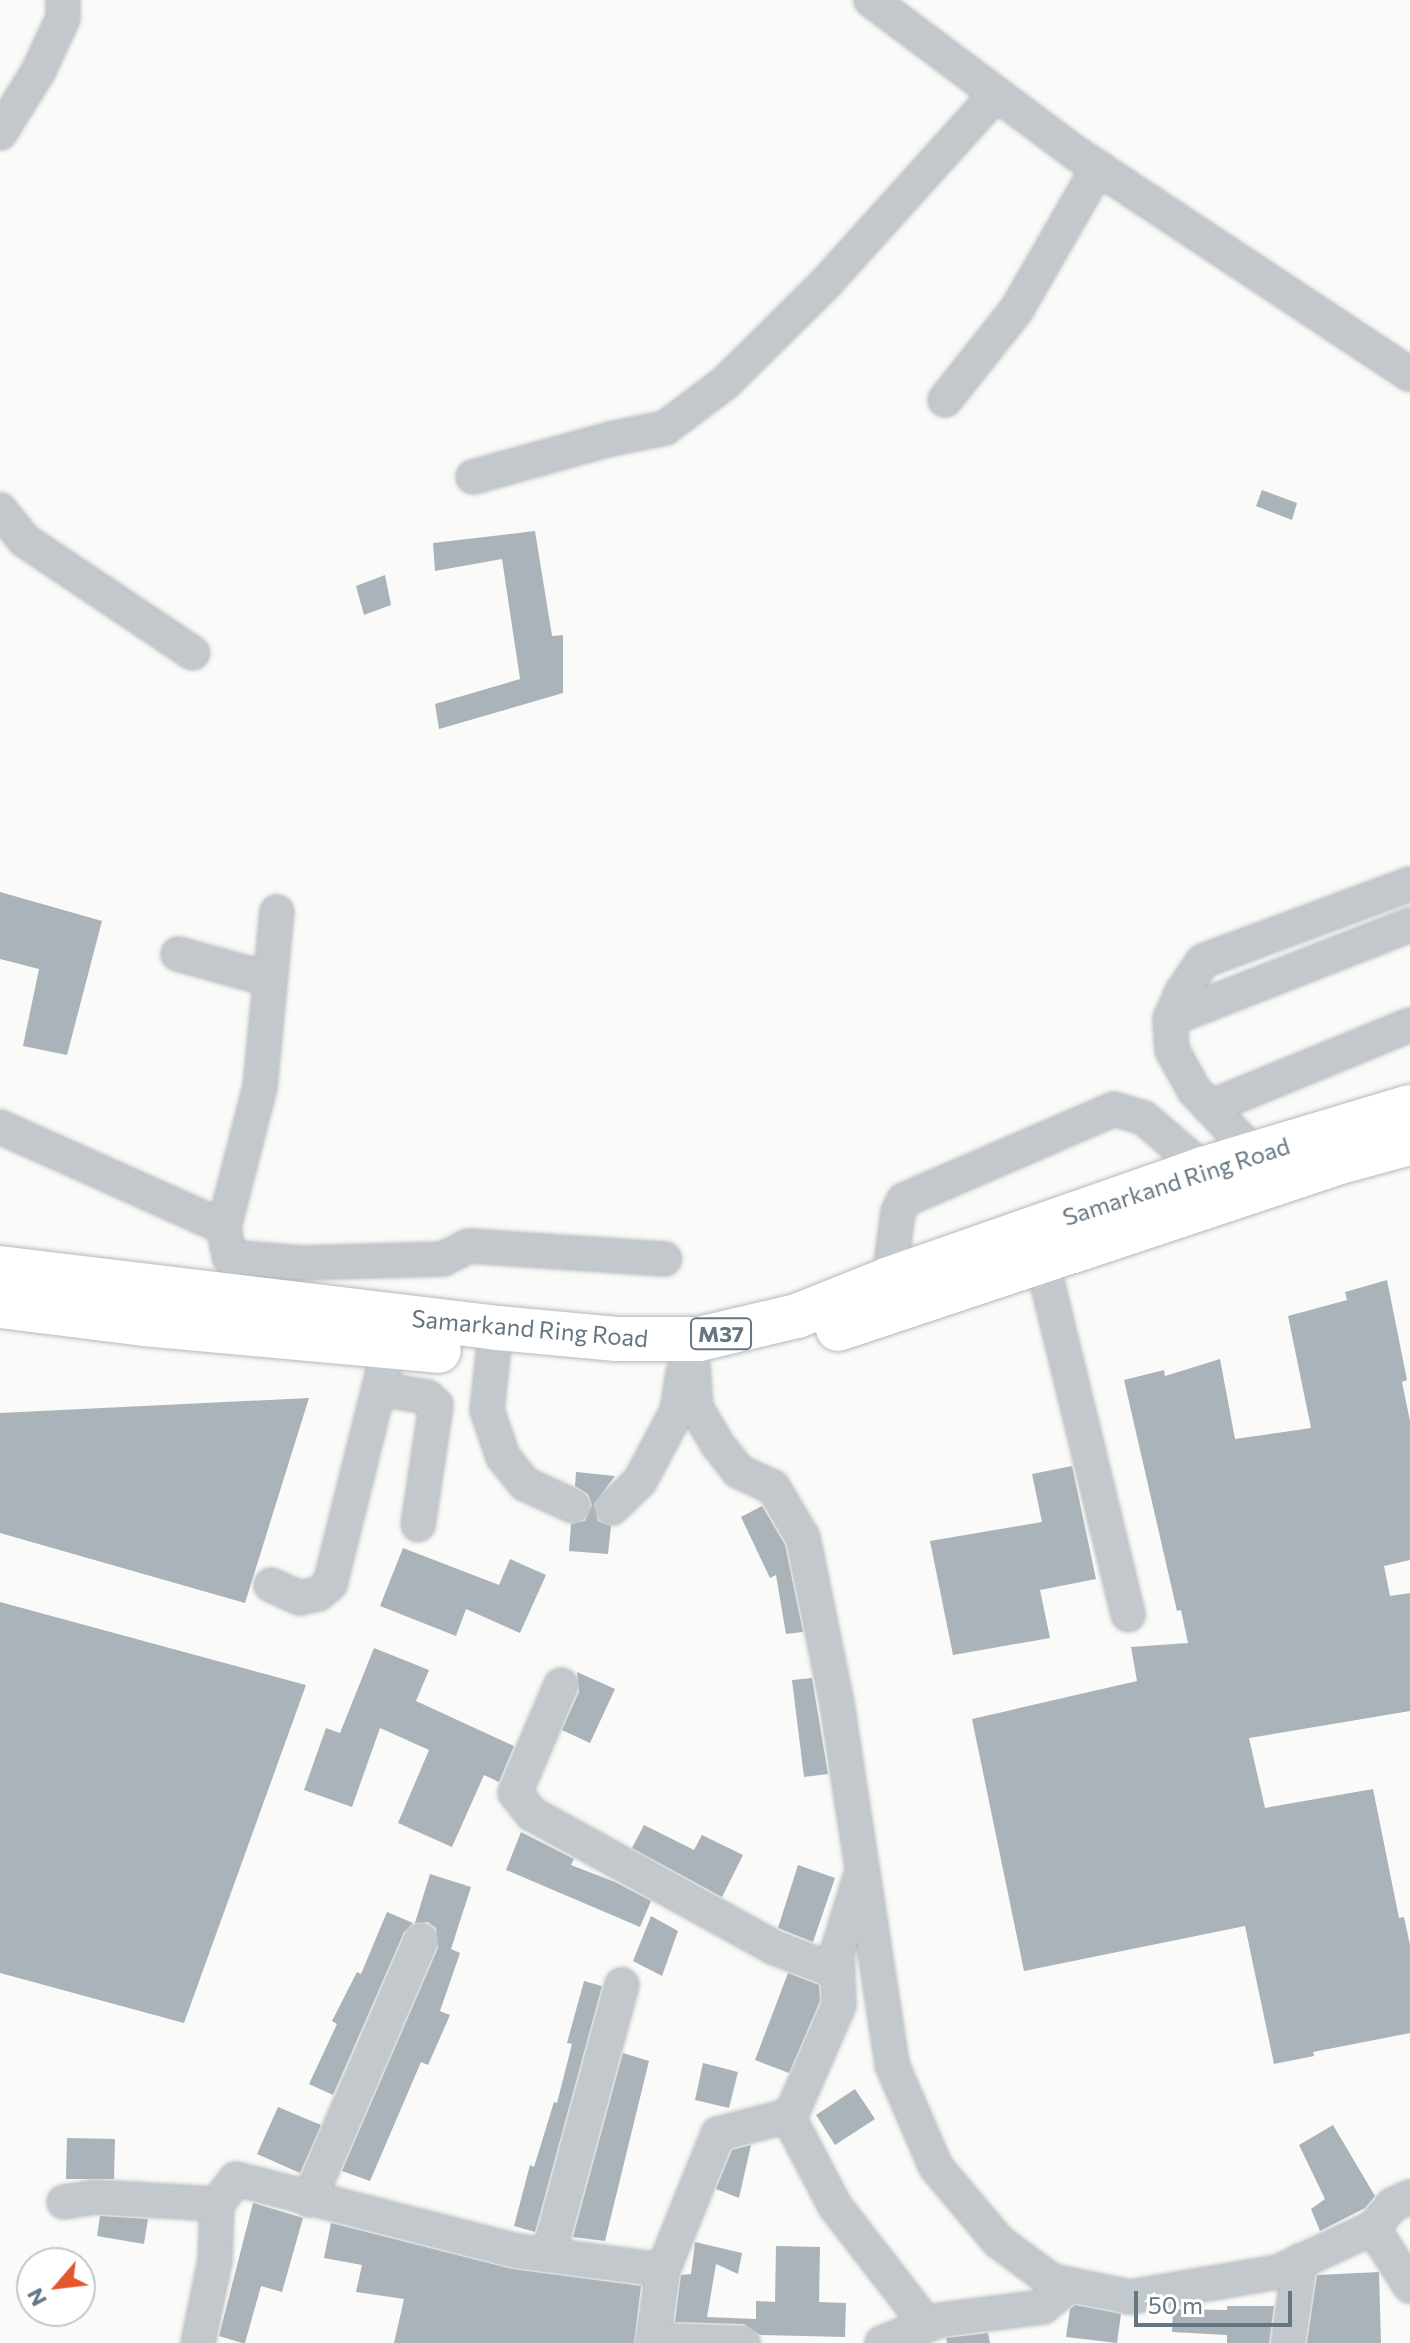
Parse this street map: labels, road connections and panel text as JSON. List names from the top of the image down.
{
  "streets": {
    "highway": ["Samarkand Ring Road", "M37"]
  },
  "scale_bar": "50 m",
  "north": "bottom left"
}
